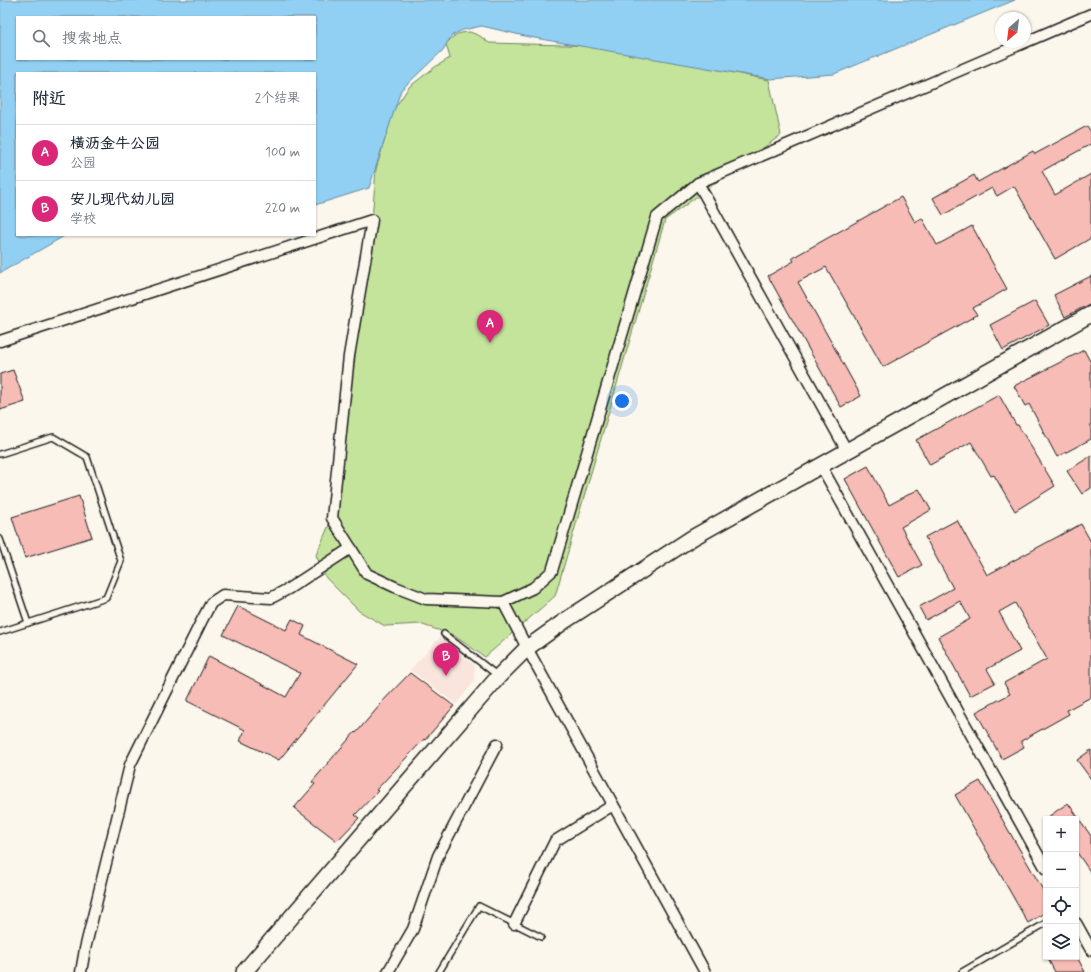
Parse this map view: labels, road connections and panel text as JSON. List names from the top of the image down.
{
  "north": "bottom left",
  "page": {
    "search": "搜索地点",
    "heading": ["附近", "2个结果"],
    "list": [
      {
        "mark": "A",
        "name": "横沥金牛公园",
        "note": "公园",
        "value": "100 m"
      },
      {
        "mark": "B",
        "name": "安儿现代幼儿园",
        "note": "学校",
        "value": "220 m"
      }
    ],
    "pins": ["A", "B"],
    "map_buttons": ["+", "−"]
  }
}
